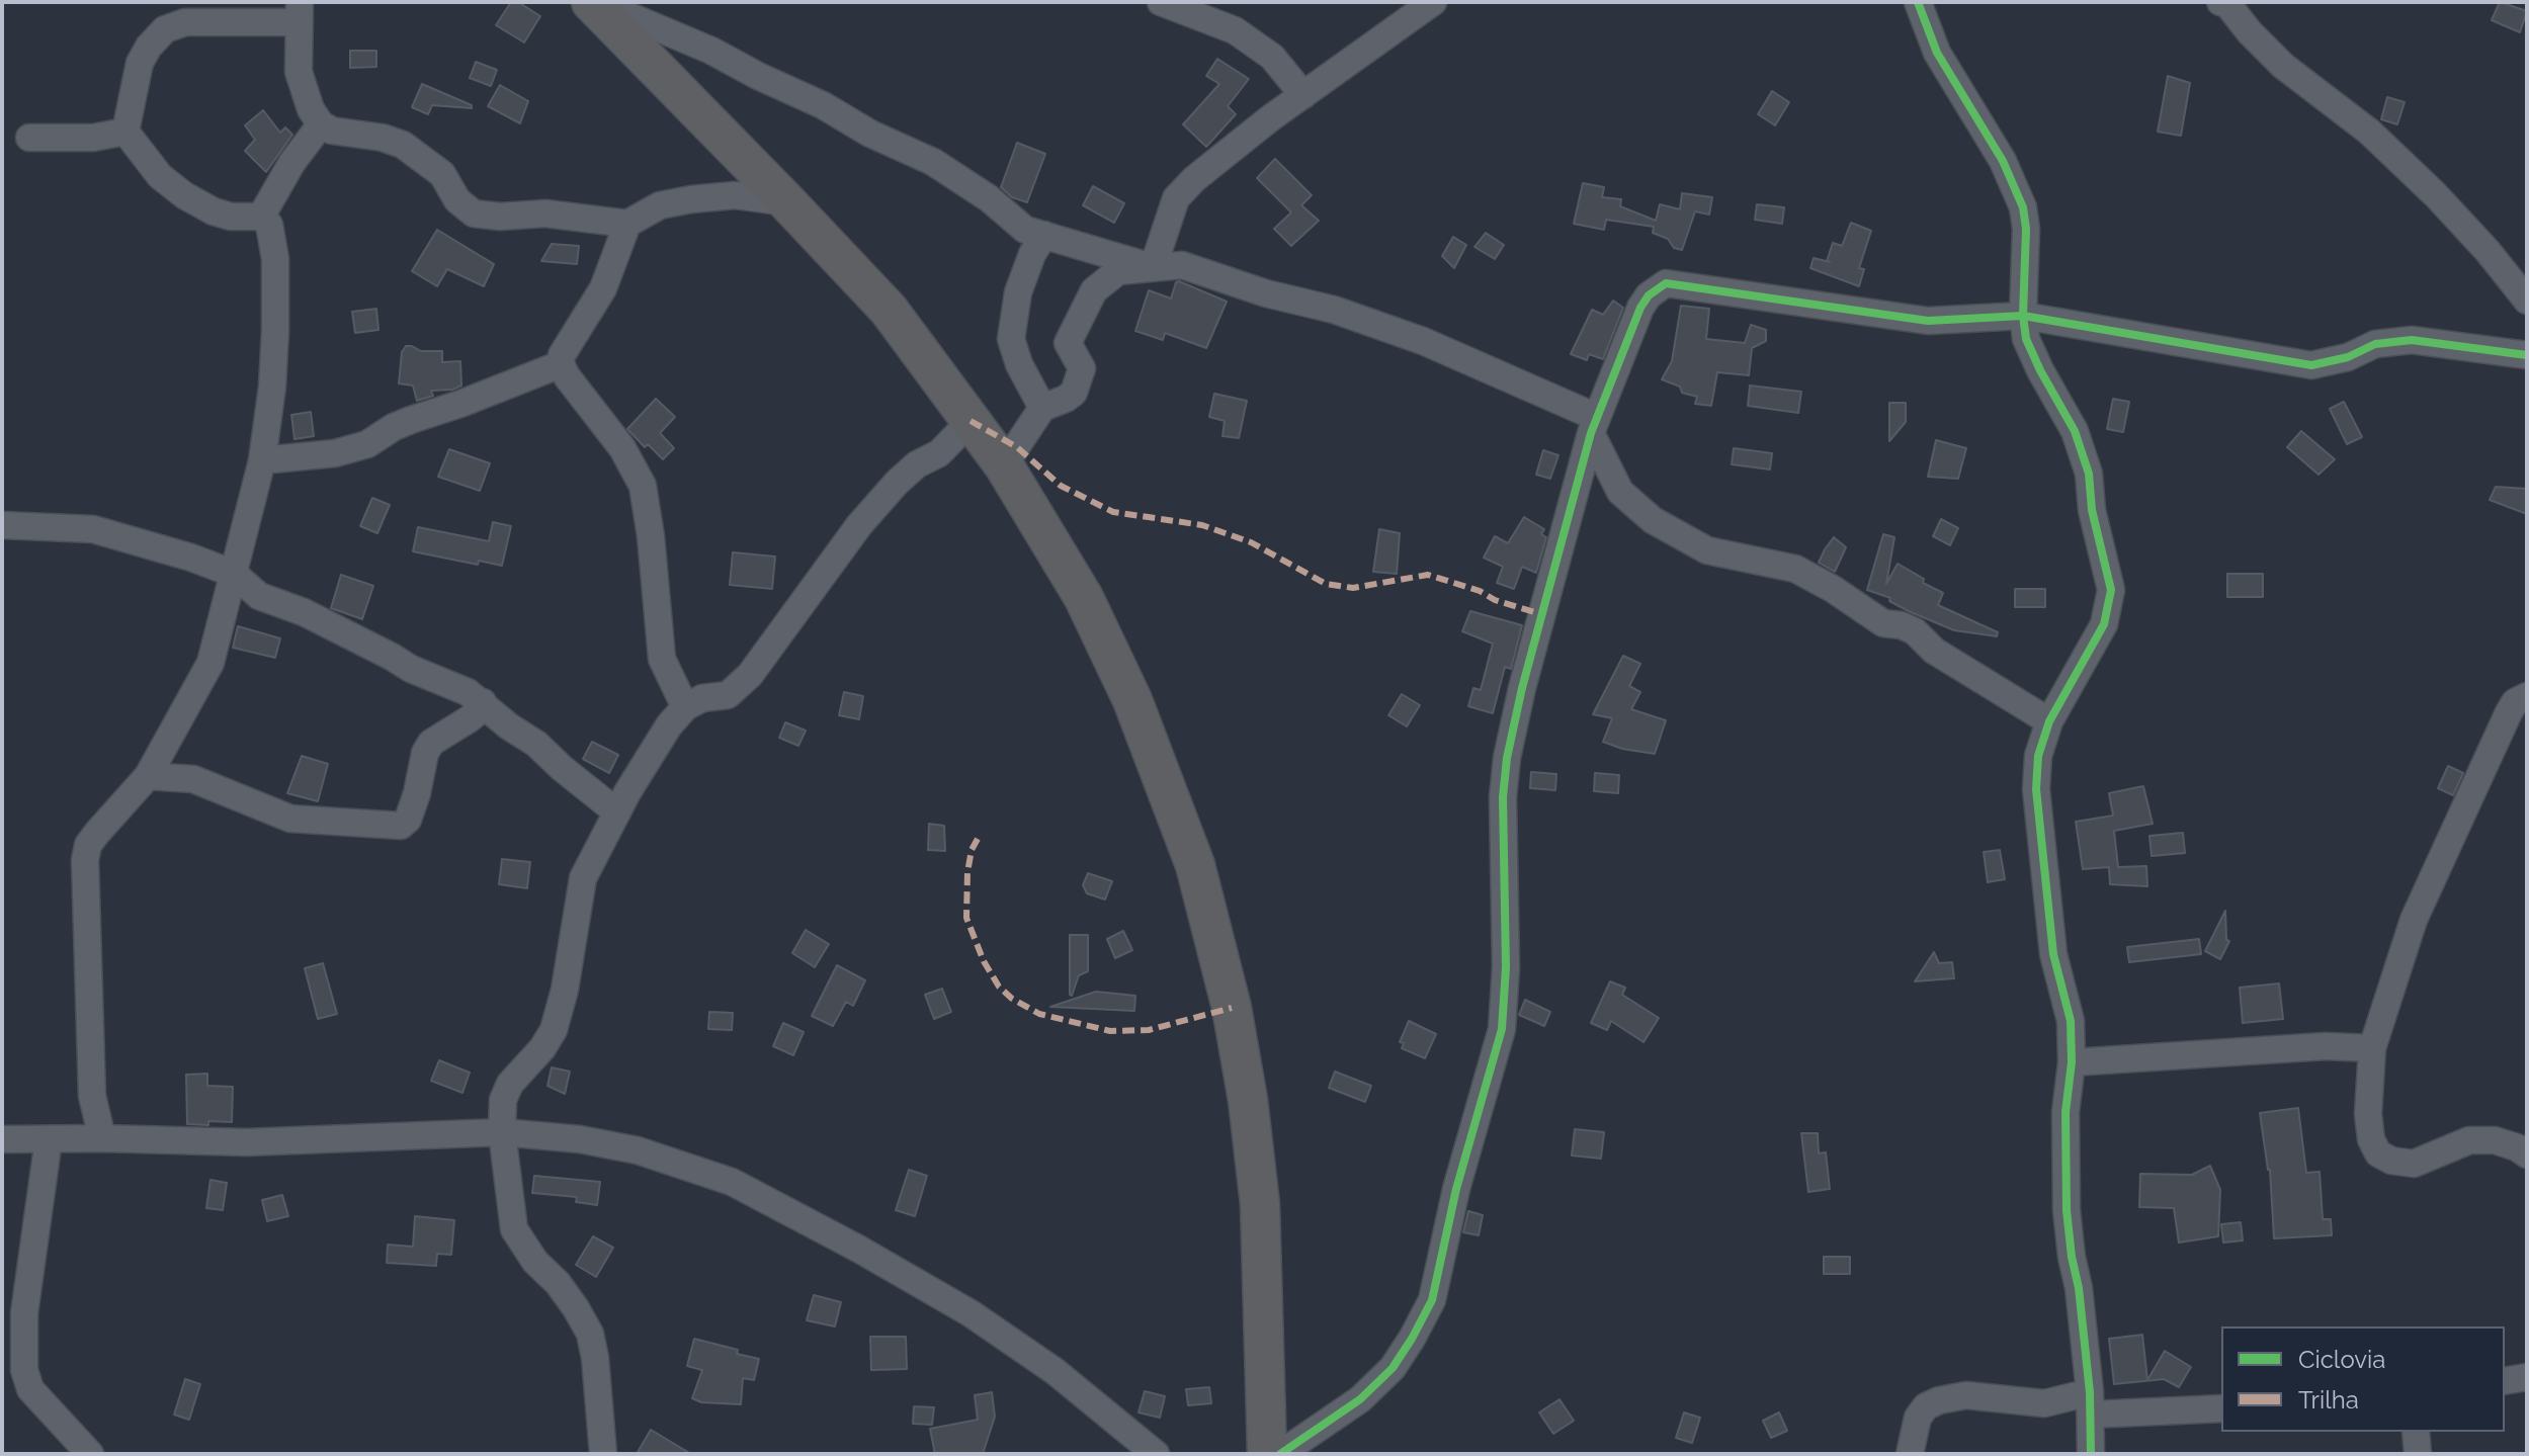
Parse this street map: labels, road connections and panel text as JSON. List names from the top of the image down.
{
  "legend": ["Ciclovia", "Trilha"]
}
